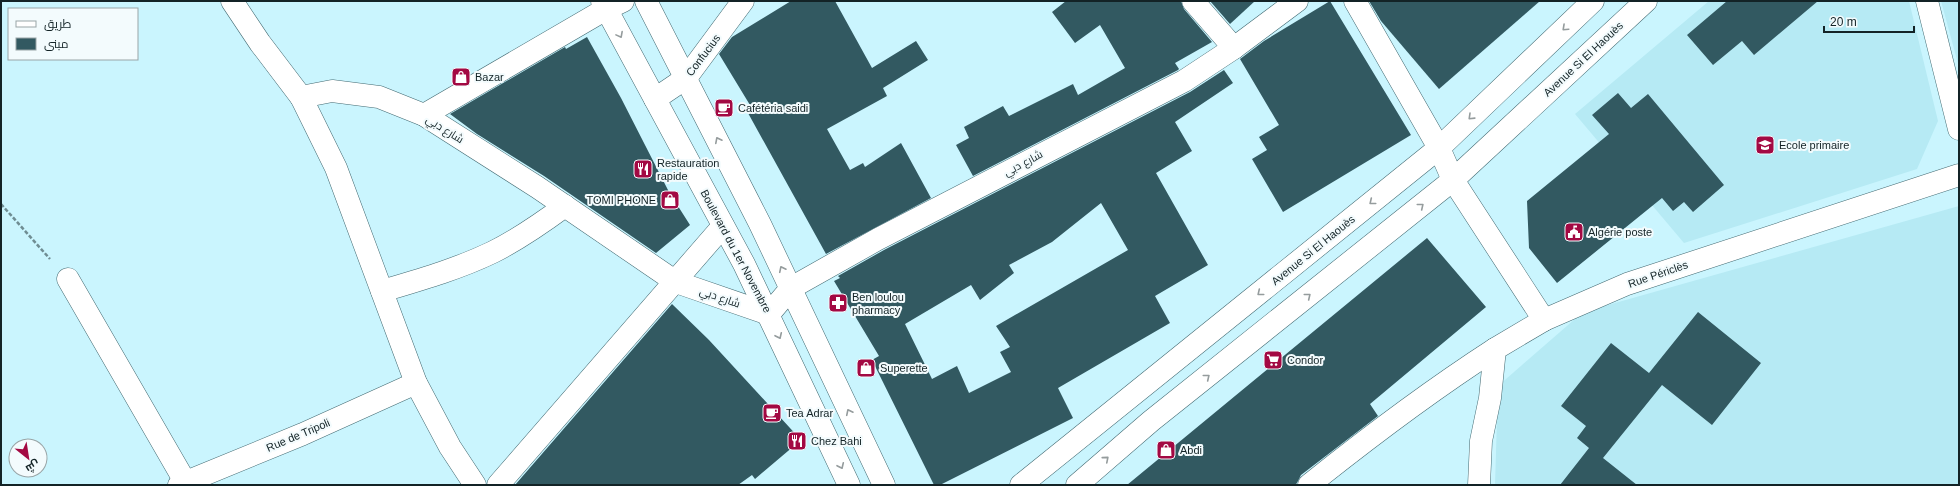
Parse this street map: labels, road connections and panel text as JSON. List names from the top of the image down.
{
  "streets": {
    "street": [
      "Confucius",
      "Avenue Si El Haouès",
      "شارع دبي",
      "Boulevard du 1er Novembre",
      "Rue Périclès",
      "Rue de Tripoli"
    ]
  },
  "crossings": [
    ["Confucius", "Boulevard du 1er Novembre"],
    ["شارع دبي", "Boulevard du 1er Novembre"]
  ],
  "places": {
    "shop": [
      "Bazar",
      "TOMI PHONE",
      "Superette",
      "Abdi"
    ],
    "cafe": ["Cafétéria saidi", "Tea Adrar"],
    "school or university": ["Ecole primaire"],
    "restaurant": ["Restauration rapide", "Chez Bahi"],
    "public building": ["Algérie poste"],
    "pharmacy": ["Ben loulou pharmacy"],
    "supermarket": ["Condor"]
  },
  "legend": ["طريق", "مبنى"],
  "scale_bar": "20 m",
  "north": "bottom right"
}
